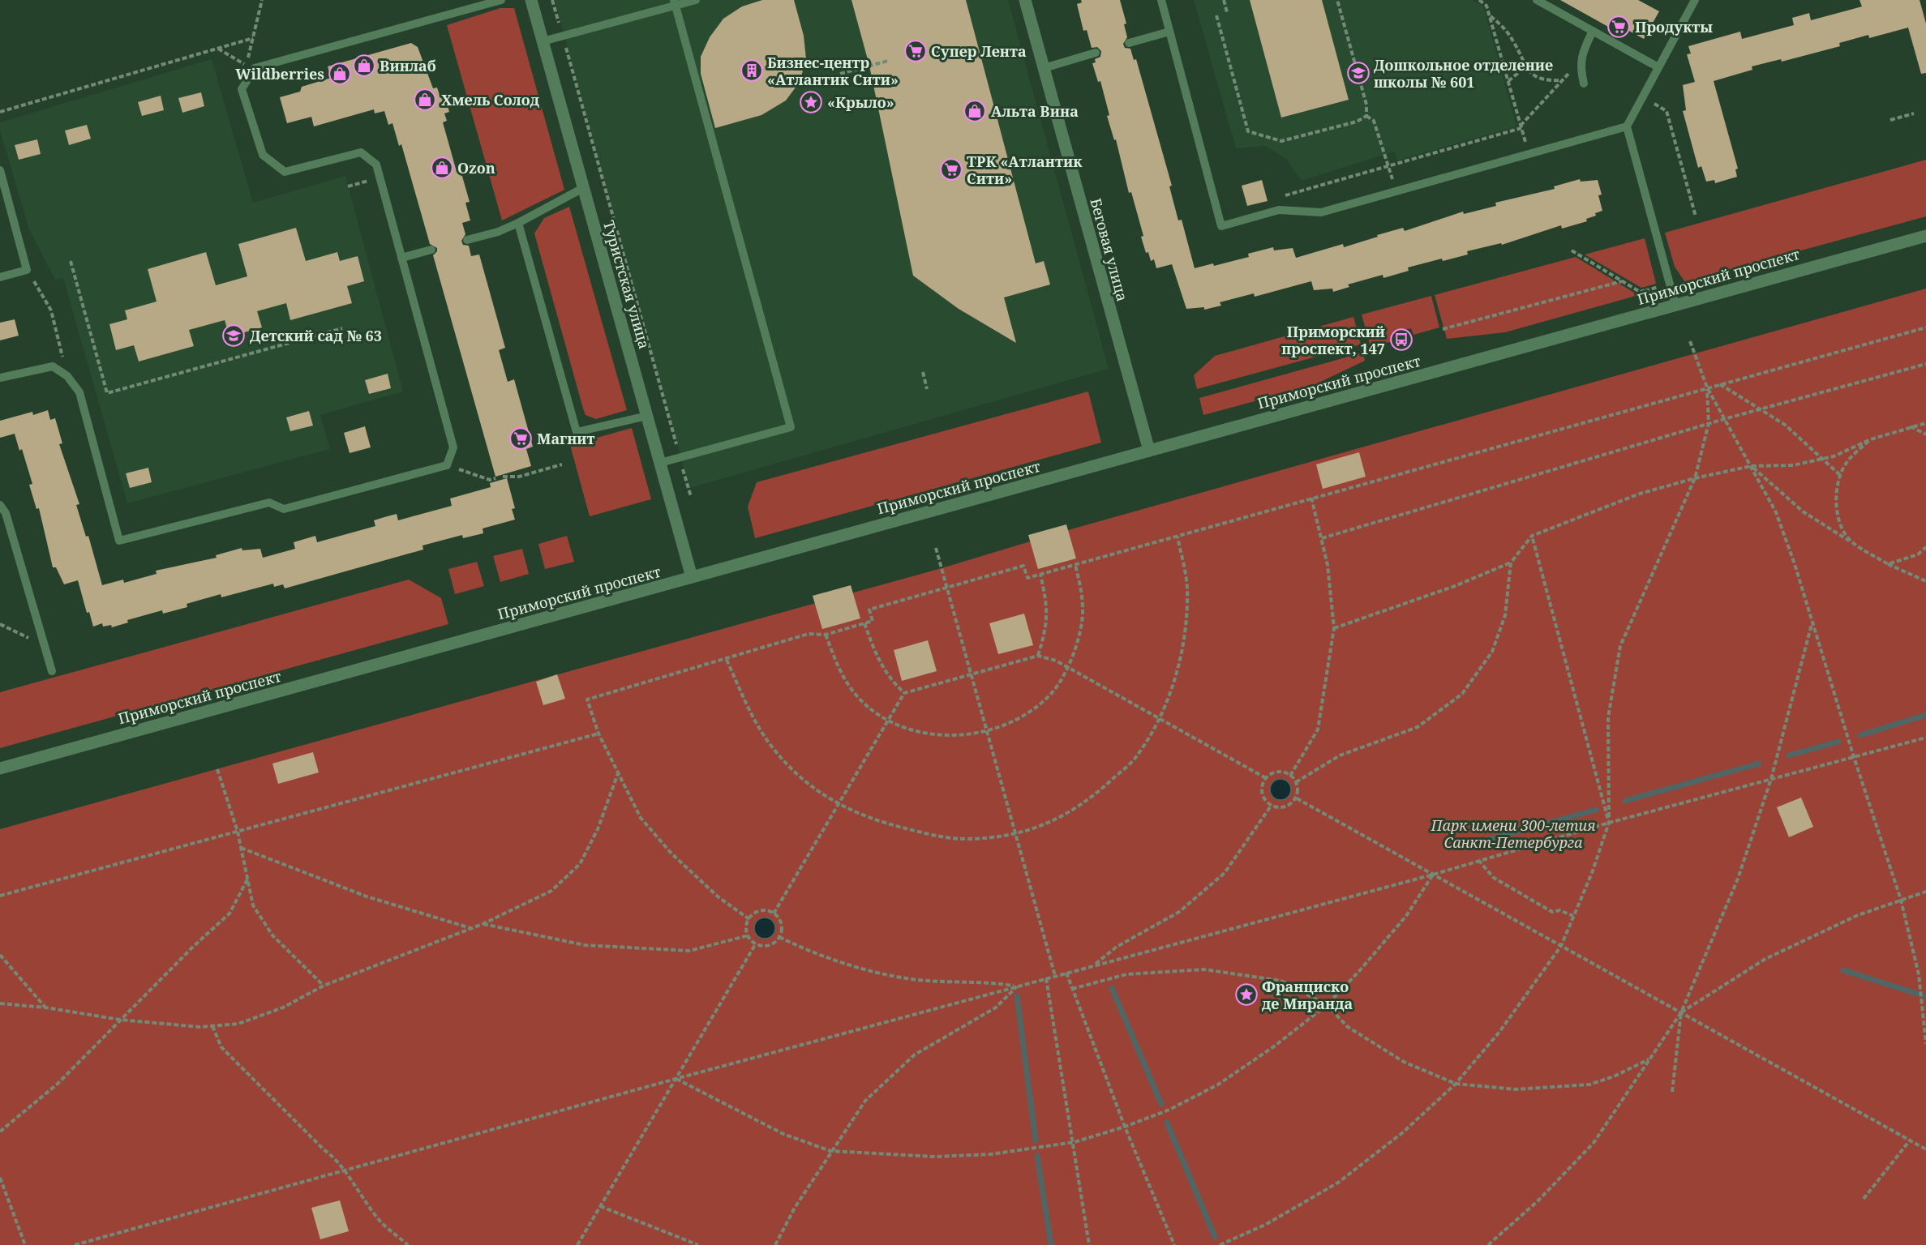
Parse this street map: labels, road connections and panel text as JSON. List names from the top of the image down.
{
  "streets": {
    "street": ["Беговая улица", "Приморский проспект", "Туристская улица"]
  },
  "crossings": [
    ["Беговая улица", "Приморский проспект"],
    ["Приморский проспект", "Туристская улица"]
  ],
  "parks": ["Парк имени 300-летия Санкт-Петербурга"],
  "places": {
    "supermarket": [
      "Продукты",
      "Супер Лента",
      "ТРК «Атлантик Сити»",
      "Магнит"
    ],
    "shop": [
      "Винлаб",
      "Wildberries",
      "Хмель Солод",
      "Альта Вина",
      "Ozon"
    ],
    "building": ["Бизнес-центр «Атлантик Сити»"],
    "school or university": ["Дошкольное отделение школы № 601", "Детский сад № 63"],
    "place": ["«Крыло»", "Франциско де Миранда"],
    "bus stop": ["Приморский проспект, 147"]
  }
}
